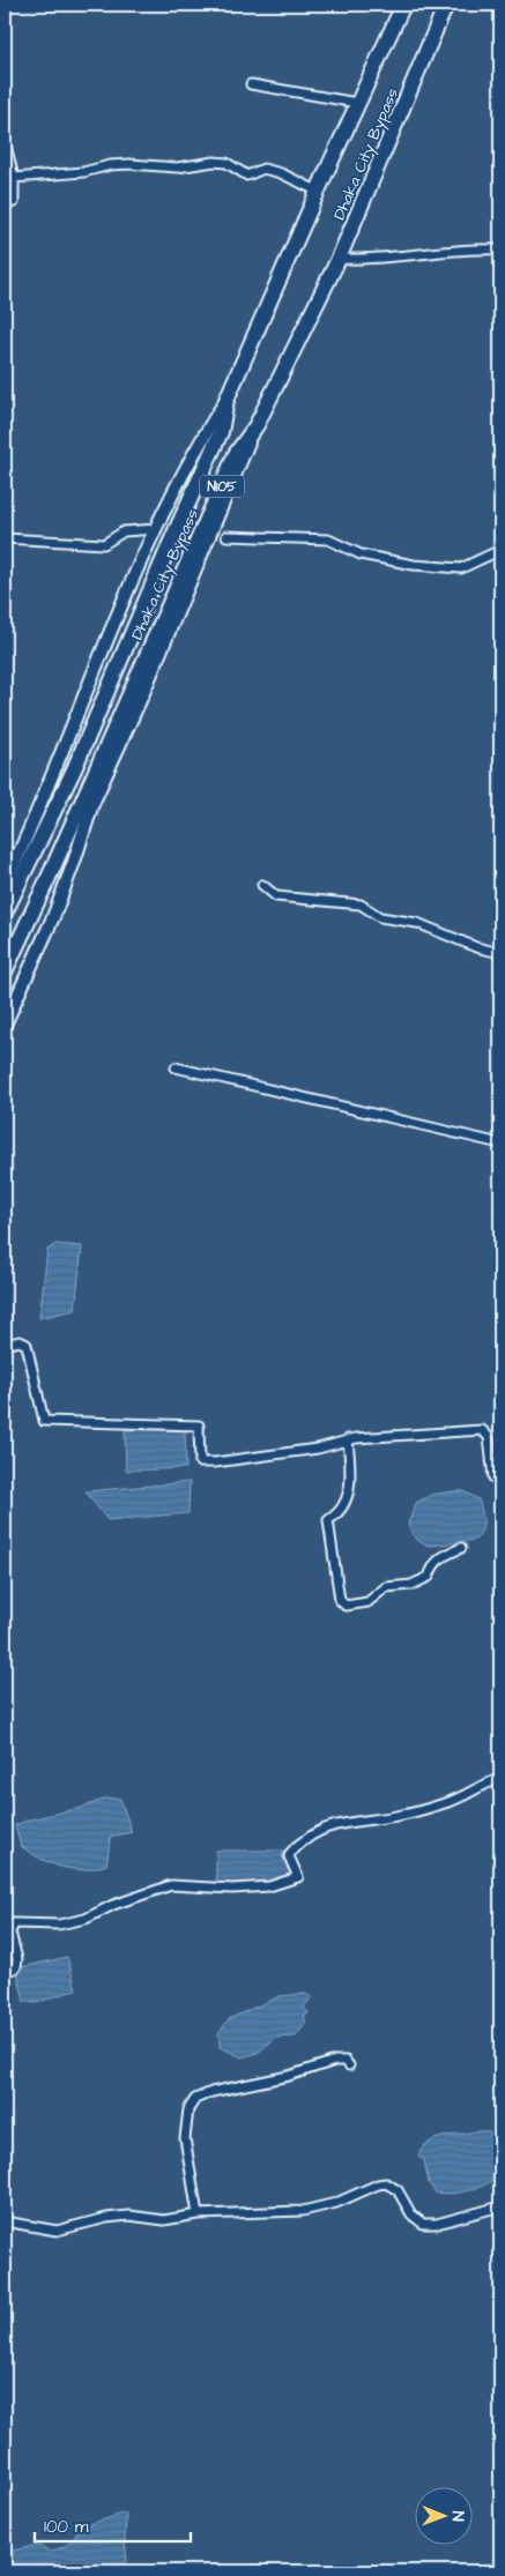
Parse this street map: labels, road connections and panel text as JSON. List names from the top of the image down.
{
  "streets": {
    "highway": ["Dhaka City Bypass", "N105"]
  },
  "scale_bar": "100 m",
  "north": "right"
}
